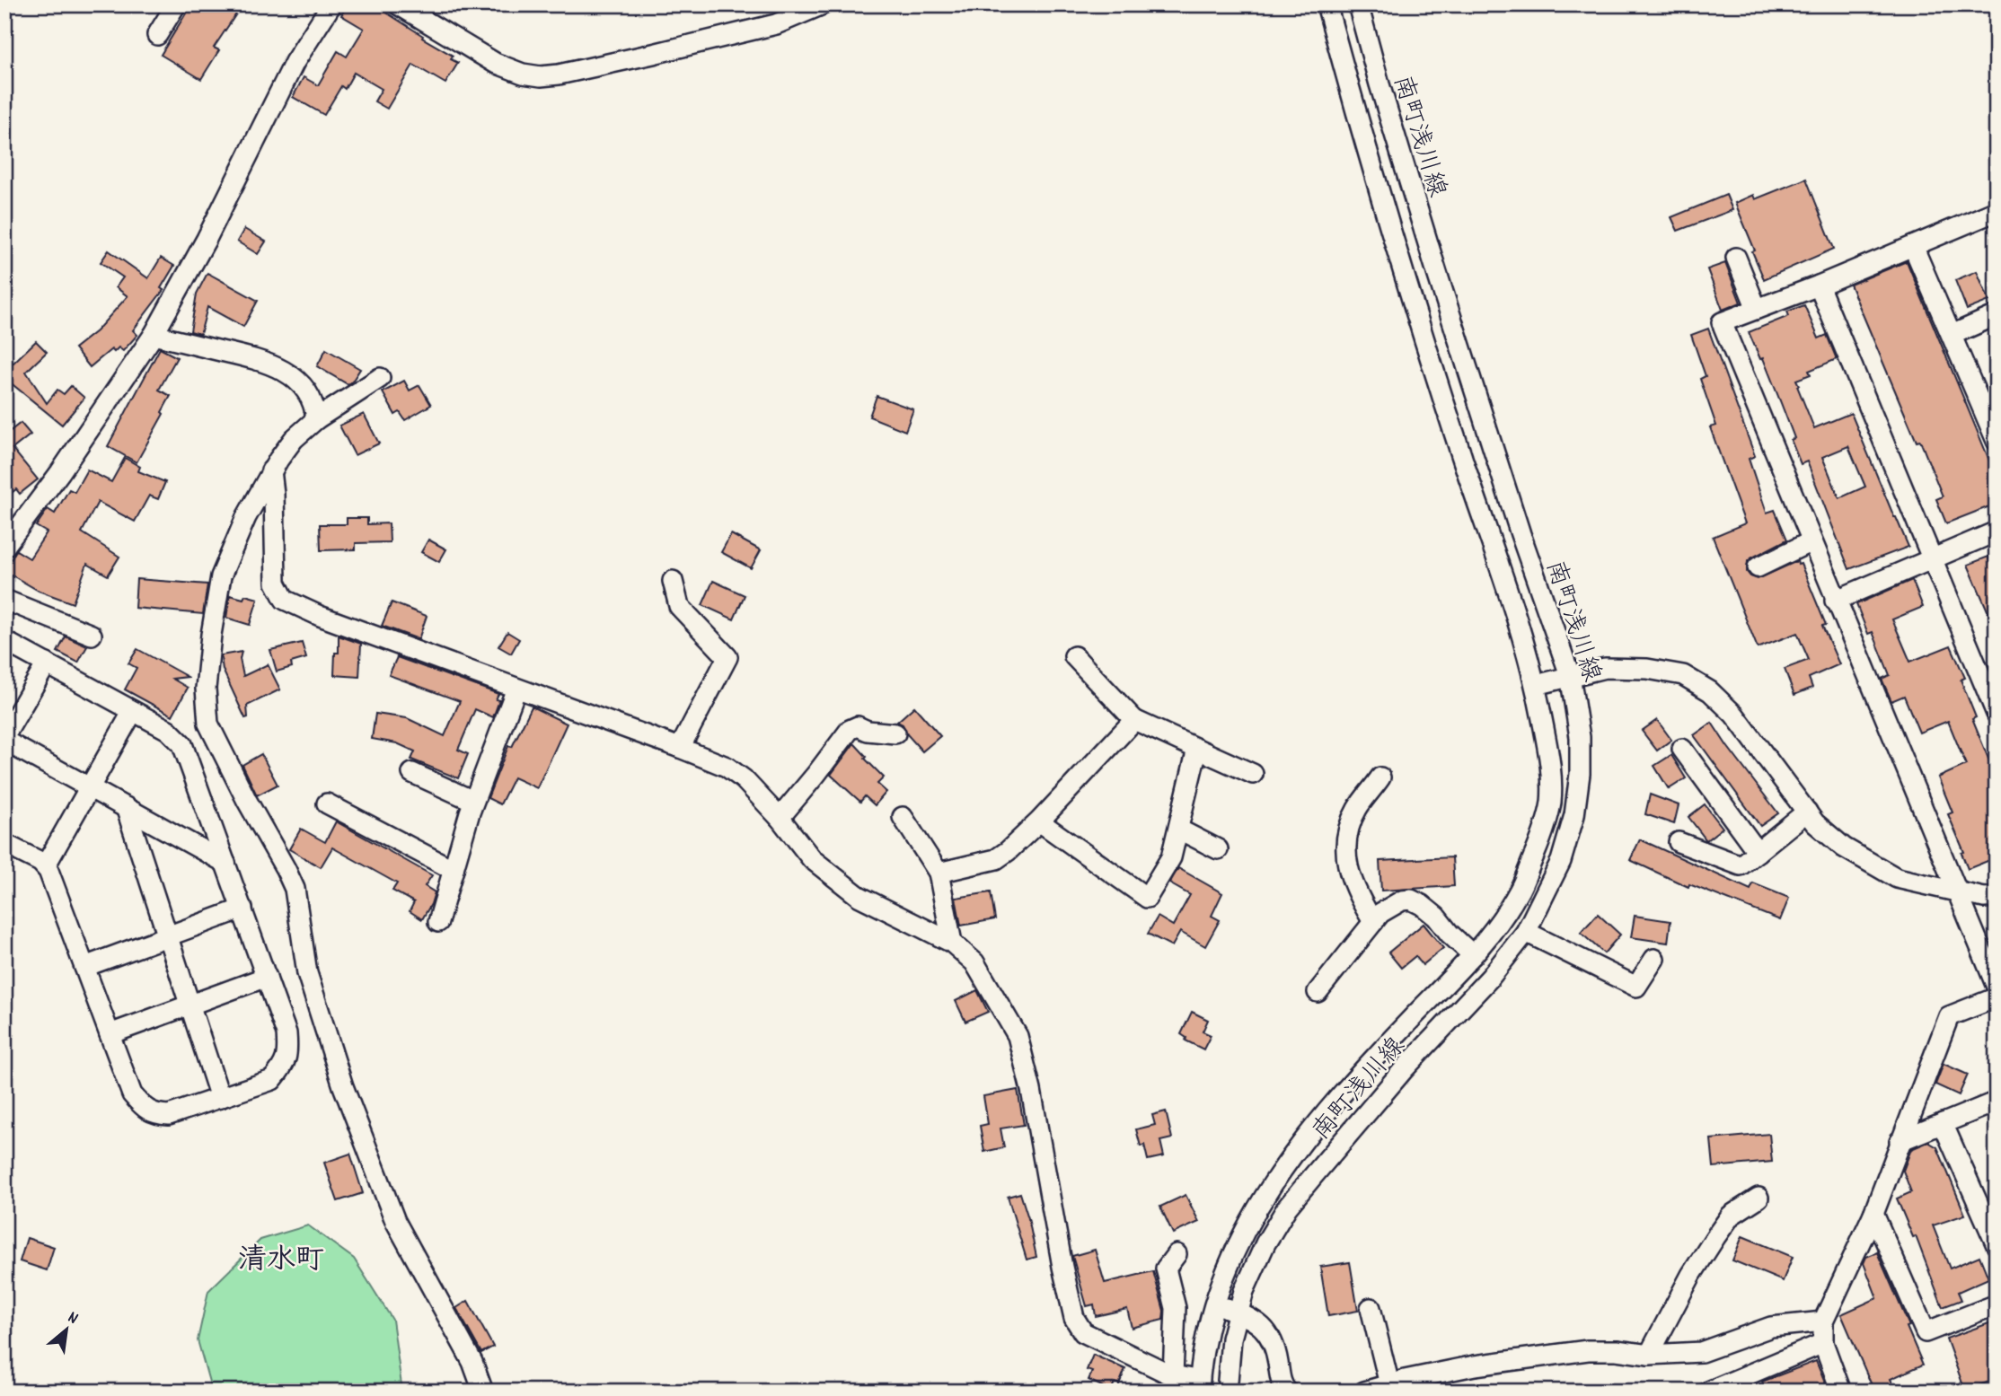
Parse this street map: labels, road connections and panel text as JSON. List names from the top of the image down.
{
  "streets": {
    "street": ["南町浅川線"]
  },
  "districts": ["清水町"],
  "north": "top right"
}
